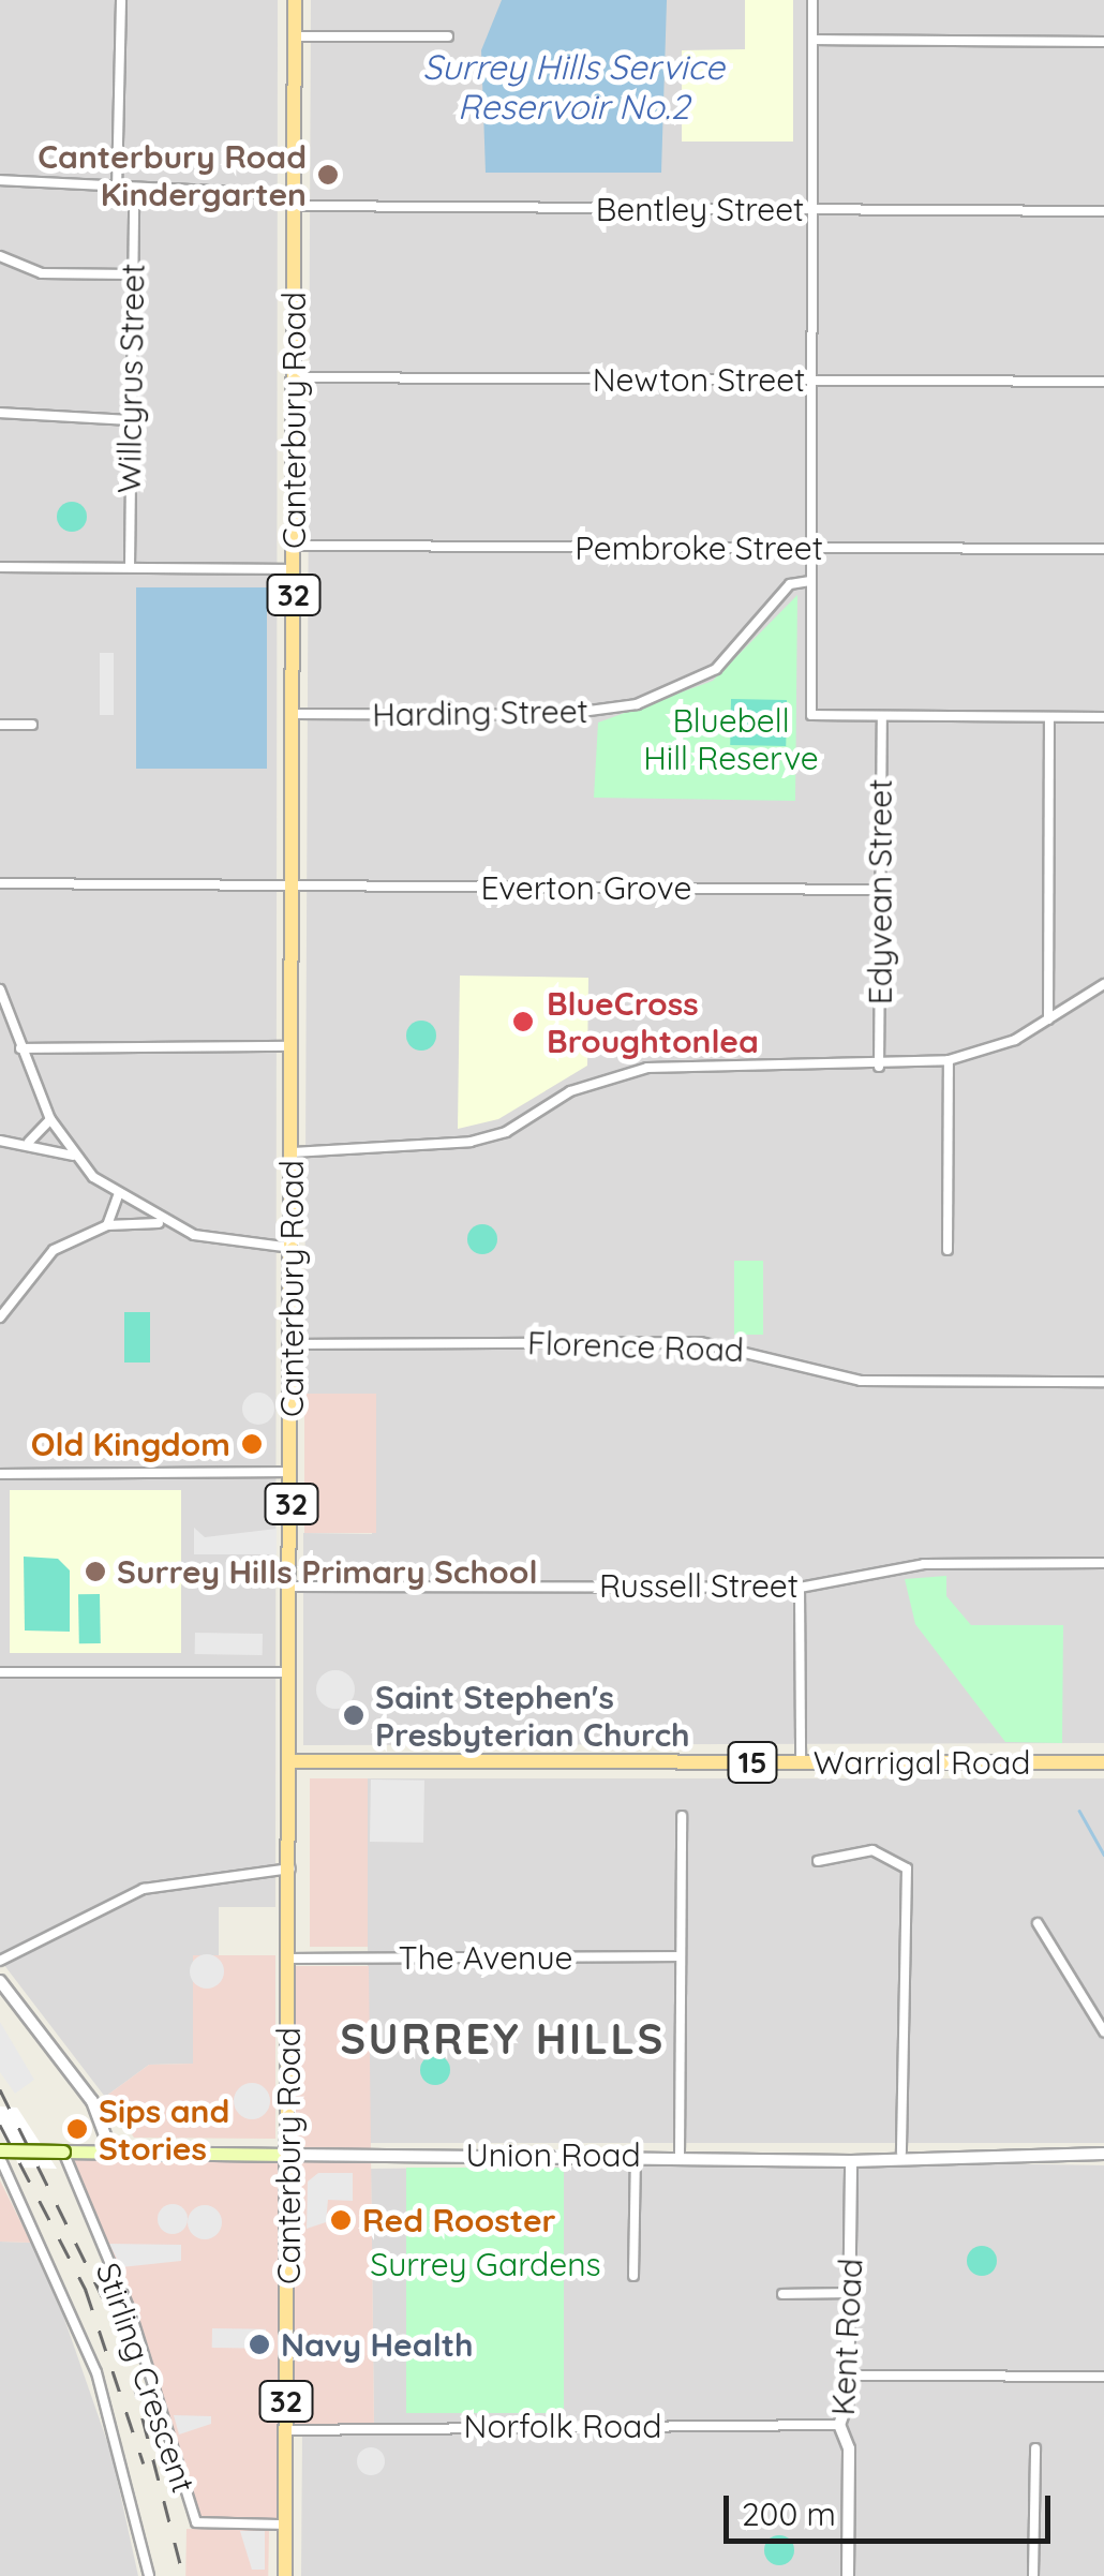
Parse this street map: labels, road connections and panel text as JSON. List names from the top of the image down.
{
  "streets": {
    "main road": [
      "Canterbury Road",
      "32",
      "15",
      "Warrigal Road",
      "Union Road"
    ],
    "street": [
      "Bentley Street",
      "Willcyrus Street",
      "Newton Street",
      "Pembroke Street",
      "Harding Street",
      "Everton Grove",
      "Edyvean Street",
      "Florence Road",
      "Russell Street",
      "The Avenue",
      "Kent Road",
      "Stirling Crescent",
      "Norfolk Road"
    ]
  },
  "crossings": [
    ["Bentley Street", "Willcyrus Street"],
    ["Bentley Street", "Canterbury Road"],
    ["Newton Street", "Canterbury Road"],
    ["Canterbury Road", "Pembroke Street"],
    ["Canterbury Road", "Harding Street"],
    ["Canterbury Road", "Everton Grove"],
    ["Canterbury Road", "Florence Road"],
    ["Canterbury Road", "Russell Street"],
    ["Canterbury Road", "Warrigal Road"],
    ["Canterbury Road", "The Avenue"],
    ["Canterbury Road", "Union Road"],
    ["Canterbury Road", "Stirling Crescent"],
    ["Canterbury Road", "Norfolk Road"],
    ["Everton Grove", "Edyvean Street"],
    ["Union Road", "Kent Road"],
    ["Union Road", "Stirling Crescent"],
    ["Kent Road", "Norfolk Road"]
  ],
  "districts": ["SURREY HILLS"],
  "water": ["Surrey Hills Service Reservoir No.2"],
  "parks": ["Bluebell Hill Reserve", "Surrey Gardens"],
  "places": [
    "Canterbury Road Kindergarten",
    "BlueCross Broughtonlea",
    "Old Kingdom",
    "Surrey Hills Primary School",
    "Saint Stephen's Presbyterian Church",
    "Sips and Stories",
    "Red Rooster",
    "Navy Health"
  ],
  "scale_bar": "200 m"
}
